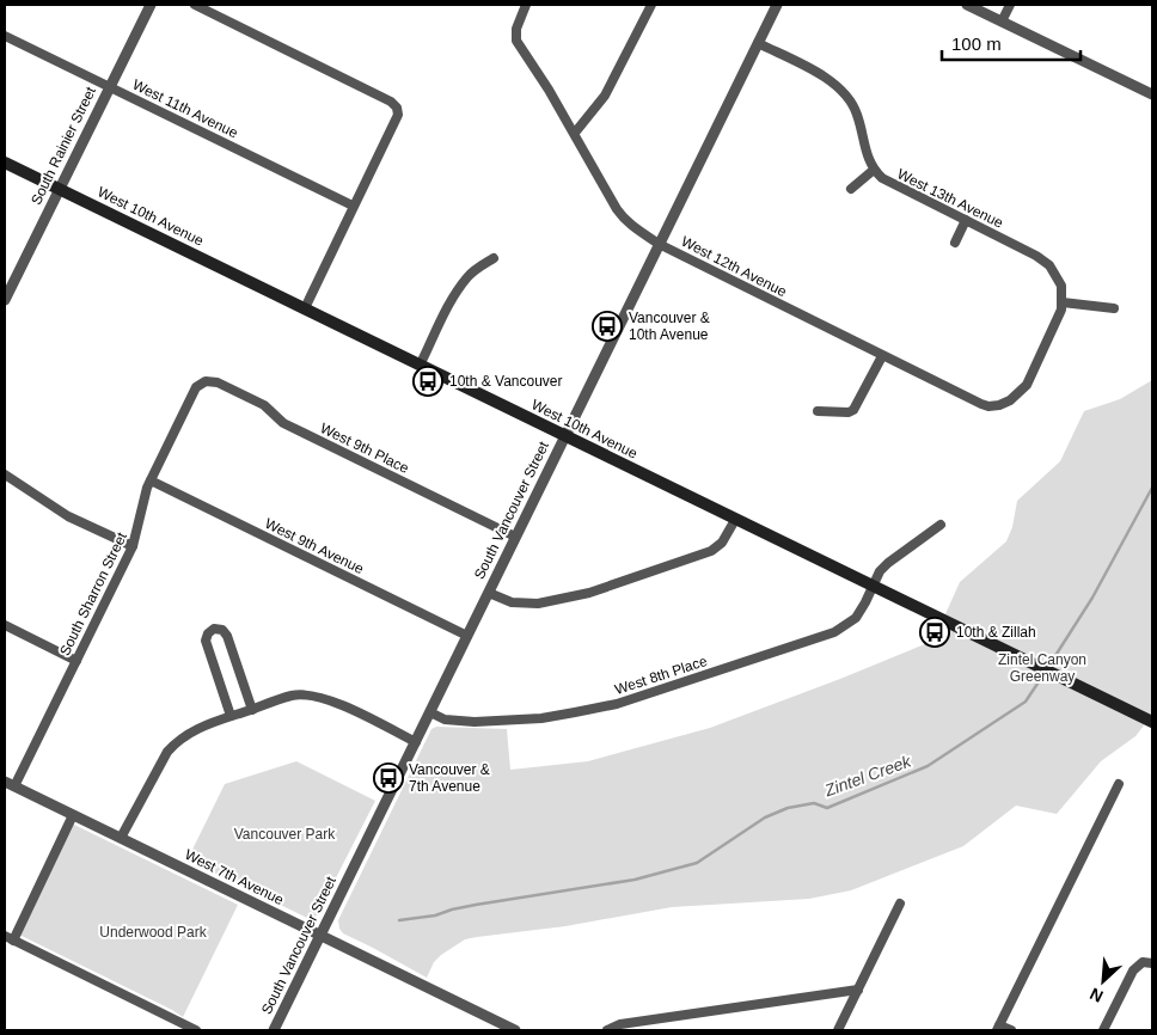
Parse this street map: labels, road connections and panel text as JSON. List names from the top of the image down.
{
  "streets": {
    "main road": ["West 10th Avenue"],
    "street": [
      "West 11th Avenue",
      "South Rainier Street",
      "West 13th Avenue",
      "West 12th Avenue",
      "West 9th Place",
      "South Vancouver Street",
      "West 9th Avenue",
      "South Sharron Street",
      "West 8th Place",
      "West 7th Avenue"
    ]
  },
  "crossings": [
    ["West 11th Avenue", "South Rainier Street"],
    ["South Rainier Street", "West 10th Avenue"],
    ["West 13th Avenue", "West 12th Avenue"],
    ["West 10th Avenue", "South Vancouver Street"],
    ["West 10th Avenue", "West 8th Place"],
    ["West 12th Avenue", "South Vancouver Street"],
    ["West 9th Place", "South Vancouver Street"],
    ["West 9th Place", "South Sharron Street"],
    ["South Vancouver Street", "West 9th Avenue"],
    ["South Vancouver Street", "West 8th Place"],
    ["South Vancouver Street", "West 7th Avenue"],
    ["West 9th Avenue", "South Sharron Street"],
    ["South Sharron Street", "West 7th Avenue"]
  ],
  "water": ["Zintel Creek"],
  "parks": ["Zintel Canyon Greenway", "Vancouver Park", "Underwood Park"],
  "places": {
    "bus stop": [
      "Vancouver & 10th Avenue",
      "10th & Vancouver",
      "10th & Zillah",
      "Vancouver & 7th Avenue"
    ]
  },
  "scale_bar": "100 m",
  "north": "bottom left"
}
